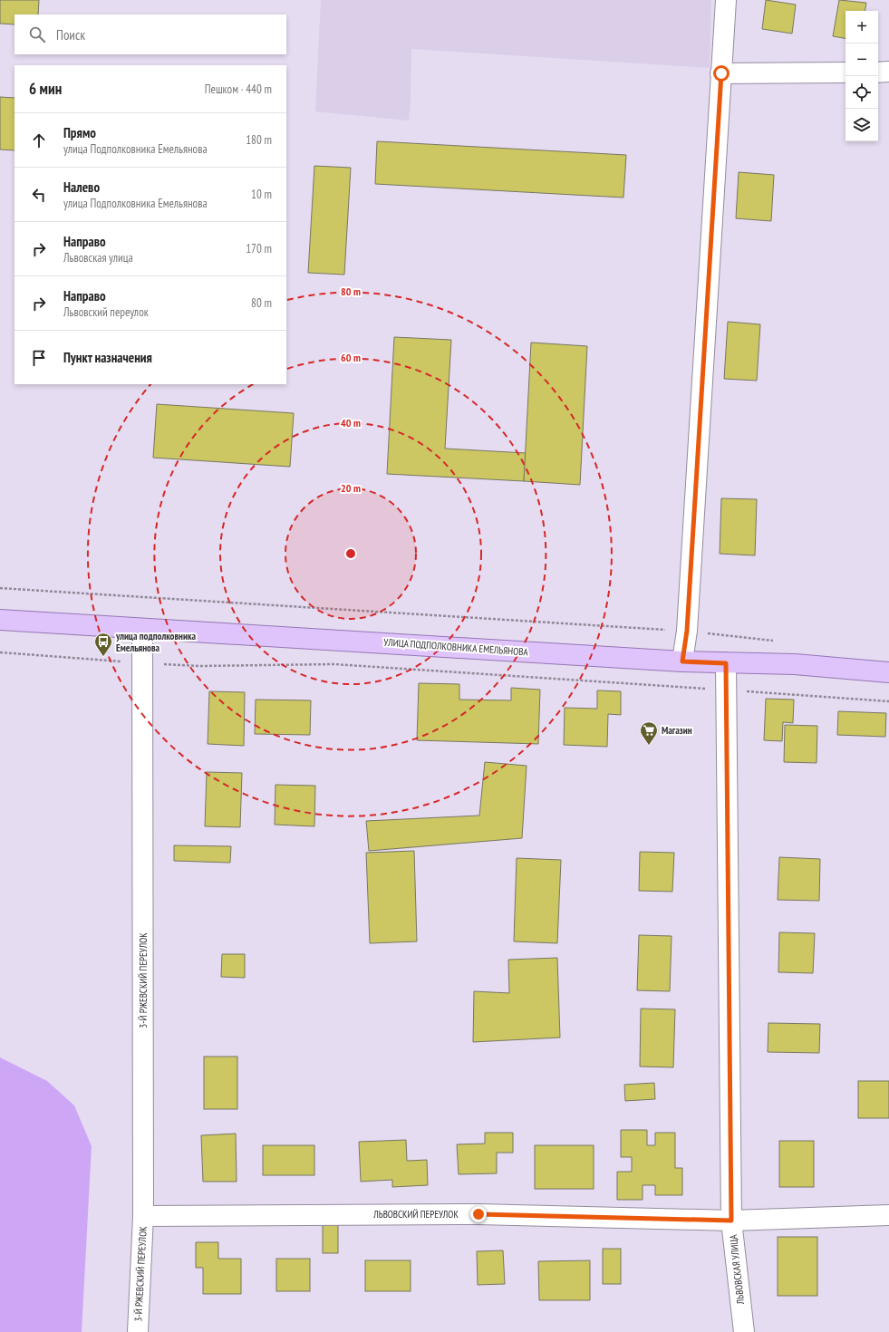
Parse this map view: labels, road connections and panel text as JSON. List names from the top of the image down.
{
  "streets": {
    "main road": ["УЛИЦА ПОДПОЛКОВНИКА ЕМЕЛЬЯНОВА"],
    "street": ["3-Й РЖЕВСКИЙ ПЕРЕУЛОК", "ЛЬВОВСКИЙ ПЕРЕУЛОК", "ЛЬВОВСКАЯ УЛИЦА"]
  },
  "crossings": [
    ["УЛИЦА ПОДПОЛКОВНИКА ЕМЕЛЬЯНОВА", "3-Й РЖЕВСКИЙ ПЕРЕУЛОК"],
    ["УЛИЦА ПОДПОЛКОВНИКА ЕМЕЛЬЯНОВА", "ЛЬВОВСКАЯ УЛИЦА"],
    ["3-Й РЖЕВСКИЙ ПЕРЕУЛОК", "ЛЬВОВСКИЙ ПЕРЕУЛОК"],
    ["ЛЬВОВСКИЙ ПЕРЕУЛОК", "ЛЬВОВСКАЯ УЛИЦА"]
  ],
  "places": {
    "bus stop": ["улица подполковника Емельянова"],
    "supermarket": ["Магазин"]
  },
  "page": {
    "map_buttons": ["+", "−"],
    "search": "Поиск",
    "heading": ["6 мин", "Пешком · 440 m"],
    "list": [
      ["Прямо", "улица Подполковника Емельянова", "180 m"],
      ["Налево", "улица Подполковника Емельянова", "10 m"],
      ["Направо", "Львовская улица", "170 m"],
      ["Направо", "Львовский переулок", "80 m"],
      "Пункт назначения"
    ]
  },
  "rings": [
    "80 m",
    "60 m",
    "40 m",
    "20 m"
  ]
}
